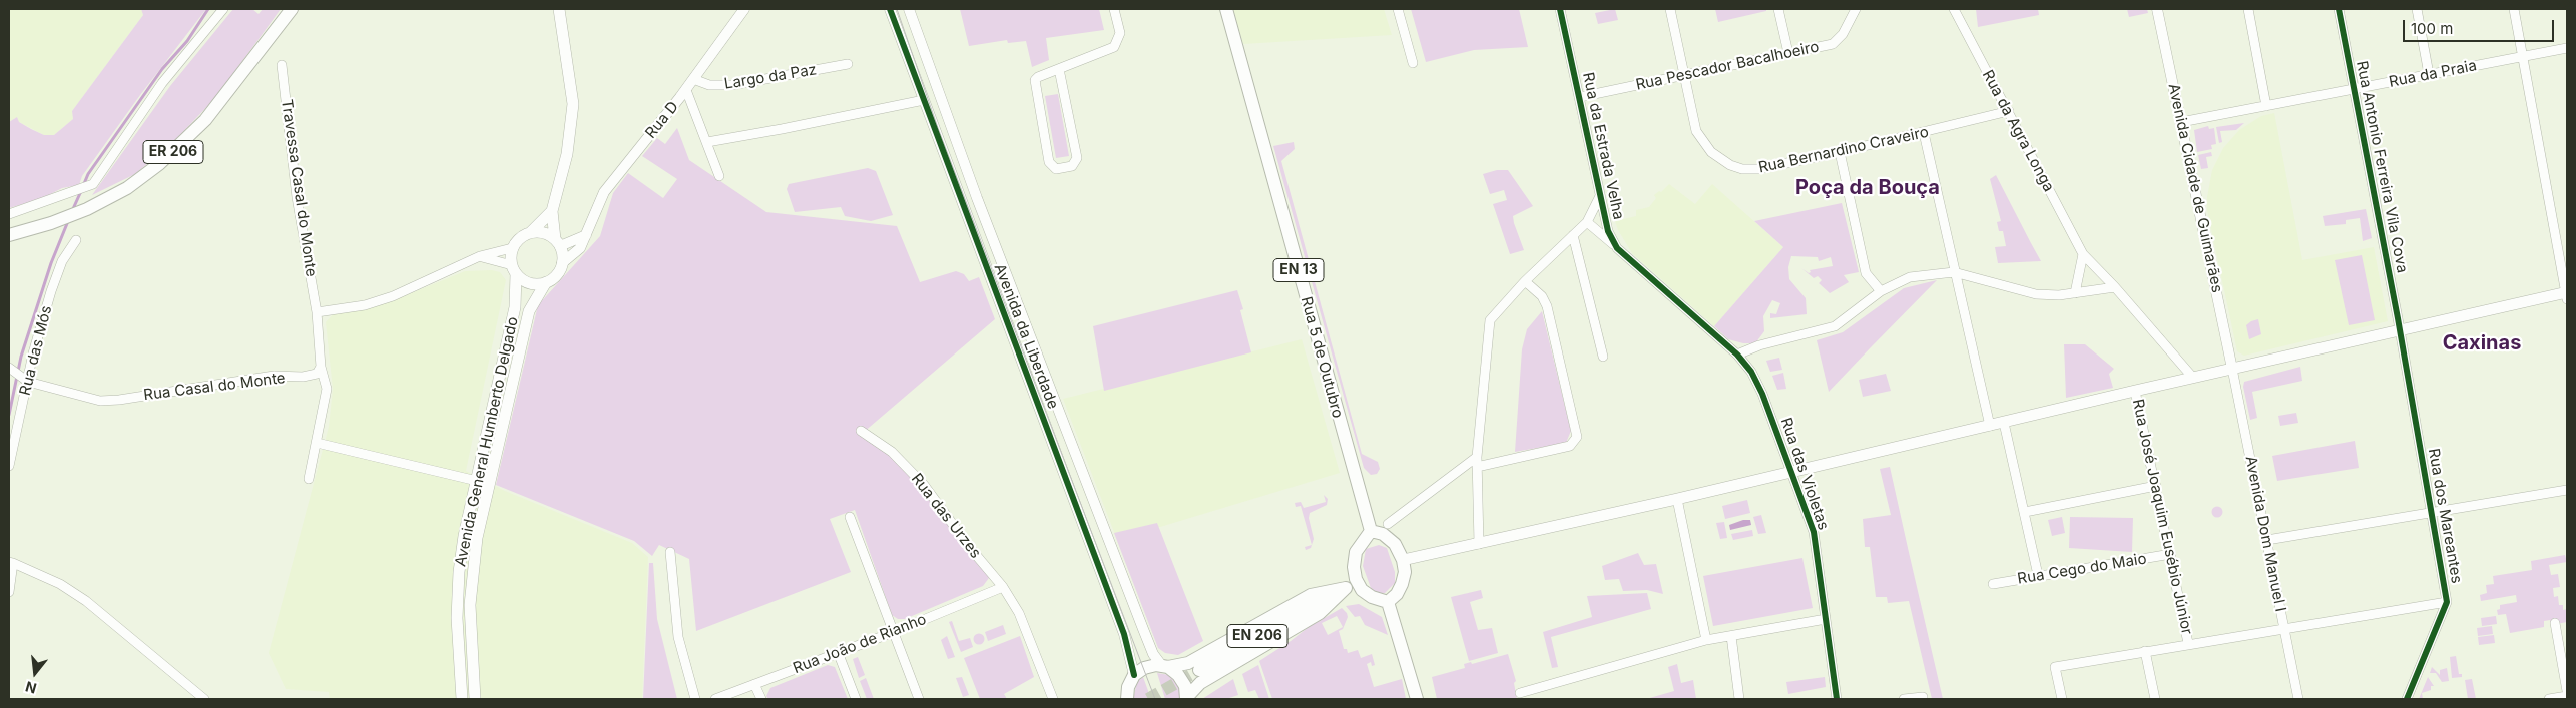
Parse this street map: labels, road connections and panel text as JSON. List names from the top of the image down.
{
  "streets": {
    "main road": [
      "ER 206",
      "EN 13",
      "Rua 5 de Outubro",
      "Avenida General Humberto Delgado",
      "EN 206"
    ],
    "street": [
      "Rua Pescador Bacalhoeiro",
      "Rua da Praia",
      "Largo da Paz",
      "Rua D",
      "Rua da Agra Longa",
      "Rua da Estrada Velha",
      "Rua Bernardino Craveiro",
      "Rua Antonio Ferreira Vila Cova",
      "Travessa Casal do Monte",
      "Avenida Cidade de Guimarães",
      "Avenida da Liberdade",
      "Rua das Mós",
      "Rua Casal do Monte",
      "Rua das Violetas",
      "Rua das Urzes",
      "Rua dos Mareantes",
      "Rua José Joaquim Eusébio Júnior",
      "Avenida Dom Manuel I",
      "Rua Cego do Maio",
      "Rua João de Rianho"
    ]
  },
  "crossings": [
    ["Rua Pescador Bacalhoeiro", "Rua da Estrada Velha"],
    ["Rua Pescador Bacalhoeiro", "Rua Bernardino Craveiro"],
    ["Rua da Praia", "Rua Antonio Ferreira Vila Cova"],
    ["Rua da Praia", "Avenida Cidade de Guimarães"],
    ["Largo da Paz", "Rua D"],
    ["Rua D", "Avenida General Humberto Delgado"],
    ["Rua da Agra Longa", "Rua Bernardino Craveiro"],
    ["Rua da Estrada Velha", "Rua das Violetas"],
    ["Rua Antonio Ferreira Vila Cova", "Rua dos Mareantes"],
    ["Avenida Cidade de Guimarães", "Avenida Dom Manuel I"],
    ["Rua das Mós", "Rua Casal do Monte"],
    ["Rua 5 de Outubro", "EN 206"],
    ["Rua das Urzes", "Rua João de Rianho"],
    ["Rua José Joaquim Eusébio Júnior", "Rua Cego do Maio"]
  ],
  "districts": ["Poça da Bouça", "Caxinas"],
  "scale_bar": "100 m",
  "north": "bottom"
}
